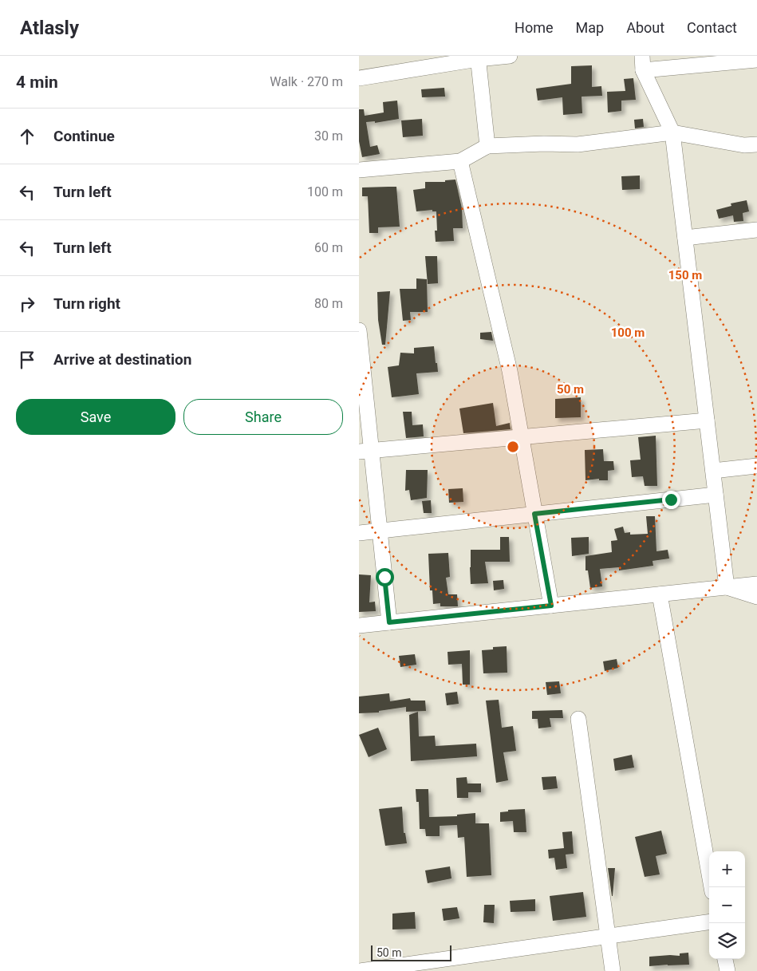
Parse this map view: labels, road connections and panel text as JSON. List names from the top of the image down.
{
  "scale_bar": "50 m",
  "page": {
    "header": "Atlasly",
    "nav": [
      "Home",
      "Map",
      "About",
      "Contact"
    ],
    "heading": ["4 min", "Walk · 270 m"],
    "list": [
      ["Continue", "30 m"],
      ["Turn left", "100 m"],
      ["Turn left", "60 m"],
      ["Turn right", "80 m"],
      "Arrive at destination"
    ],
    "buttons": ["Save", "Share"],
    "map_buttons": ["+", "−"],
    "scale": "50 m"
  },
  "rings": ["150 m", "100 m", "50 m"]
}
